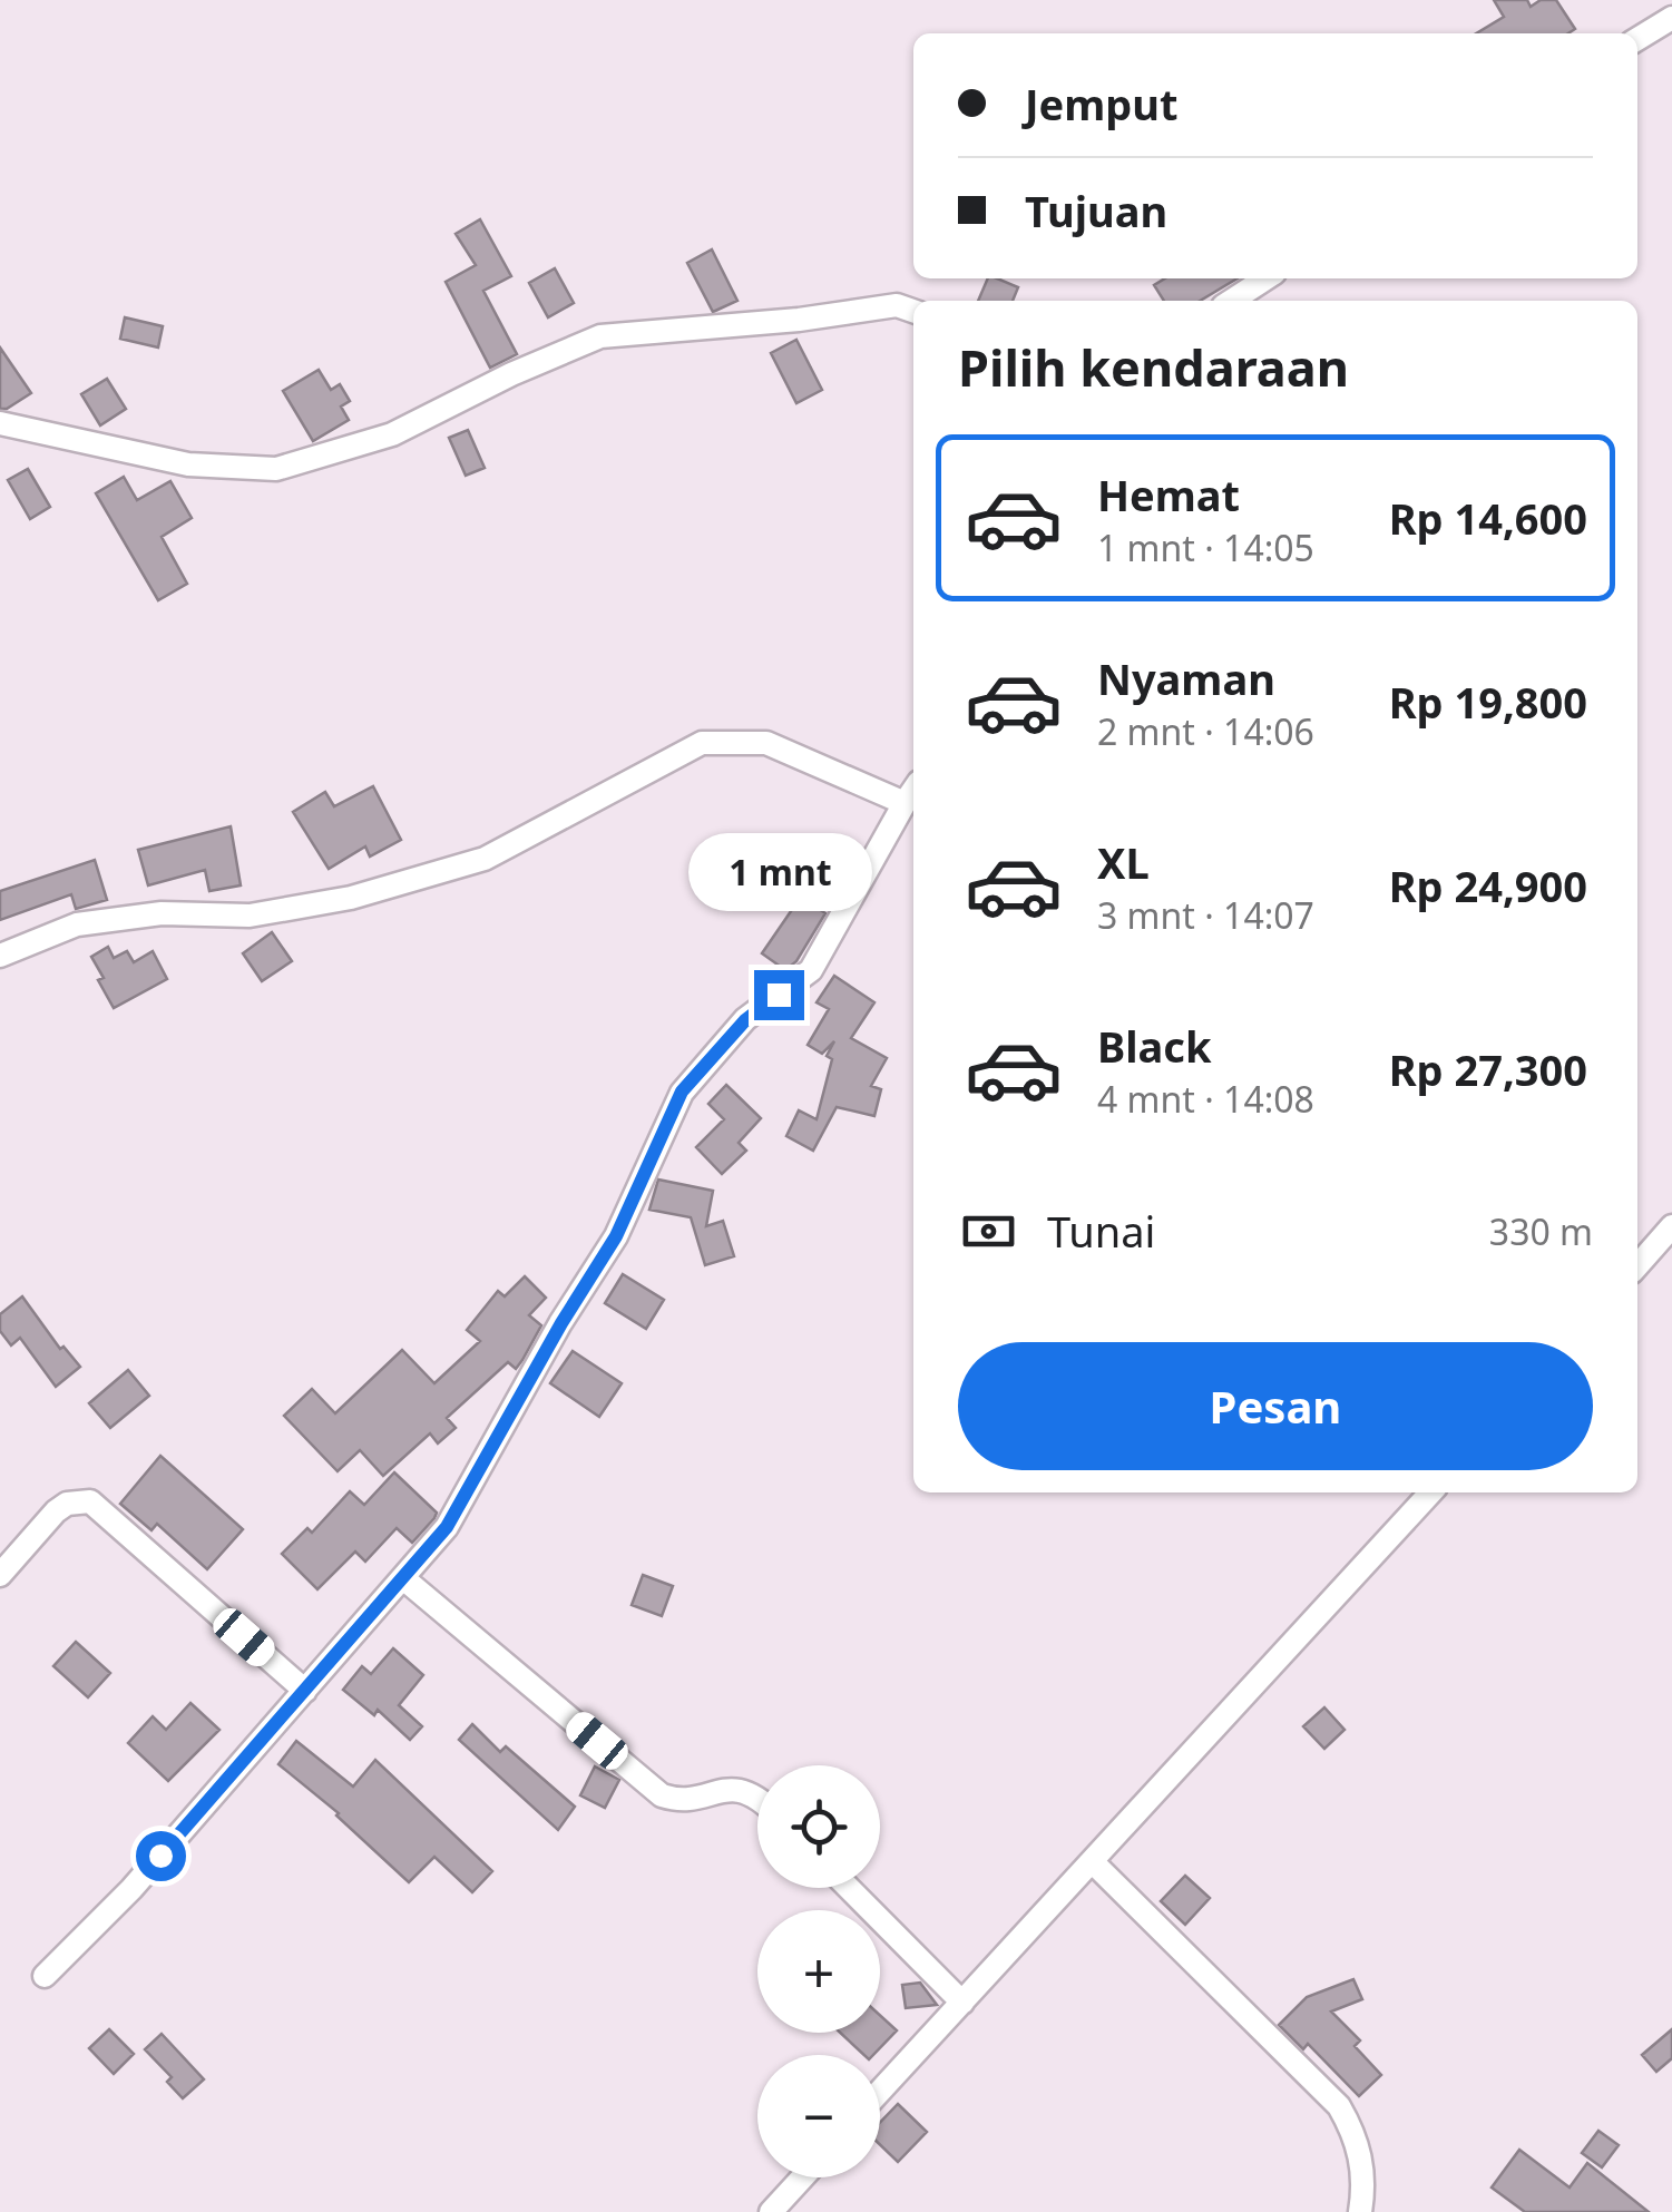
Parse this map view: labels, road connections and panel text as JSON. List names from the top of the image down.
{
  "page": {
    "banner": ["Jemput", "Tujuan"],
    "heading": "Pilih kendaraan",
    "list": [
      {
        "name": "Hemat",
        "note": "1 mnt · 14:05",
        "value": "Rp 14,600"
      },
      {
        "name": "Nyaman",
        "note": "2 mnt · 14:06",
        "value": "Rp 19,800"
      },
      {
        "name": "XL",
        "note": "3 mnt · 14:07",
        "value": "Rp 24,900"
      },
      {
        "name": "Black",
        "note": "4 mnt · 14:08",
        "value": "Rp 27,300"
      }
    ],
    "bubble": "1 mnt",
    "pay": ["Tunai", "330 m"],
    "buttons": "Pesan",
    "map_buttons": ["+", "−"]
  }
}
